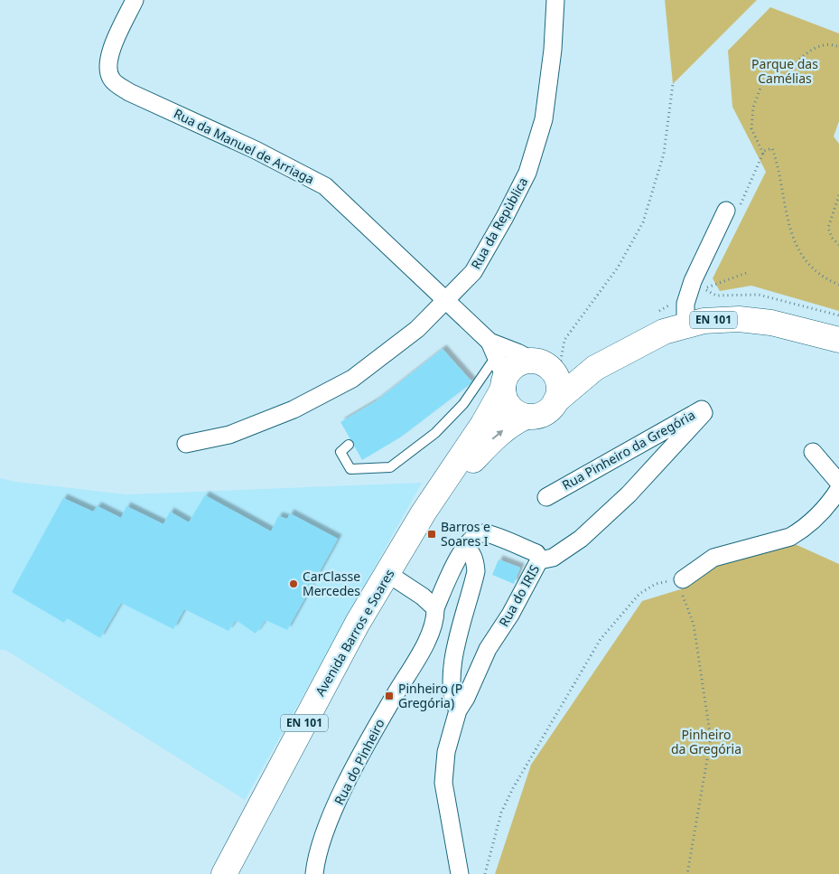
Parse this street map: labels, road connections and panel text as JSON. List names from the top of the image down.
{
  "streets": {
    "main road": ["EN 101", "Avenida Barros e Soares"],
    "street": [
      "Rua da Manuel de Arriaga",
      "Rua da Repùblica",
      "Rua Pinheiro da Gregória",
      "Rua do IRIS",
      "Rua do Pinheiro"
    ]
  },
  "crossings": [
    ["Rua da Manuel de Arriaga", "Rua da Repùblica"],
    ["Rua da Manuel de Arriaga", "EN 101"],
    ["Rua da Manuel de Arriaga", "Avenida Barros e Soares"],
    ["EN 101", "Avenida Barros e Soares"],
    ["Rua Pinheiro da Gregória", "Rua do IRIS"],
    ["Rua do IRIS", "Rua do Pinheiro"]
  ],
  "parks": ["Parque das Camélias", "Pinheiro da Gregória"],
  "places": {
    "transit": ["Barros e Soares I", "Pinheiro (P Gregória)"],
    "other": ["CarClasse Mercedes"]
  }
}
